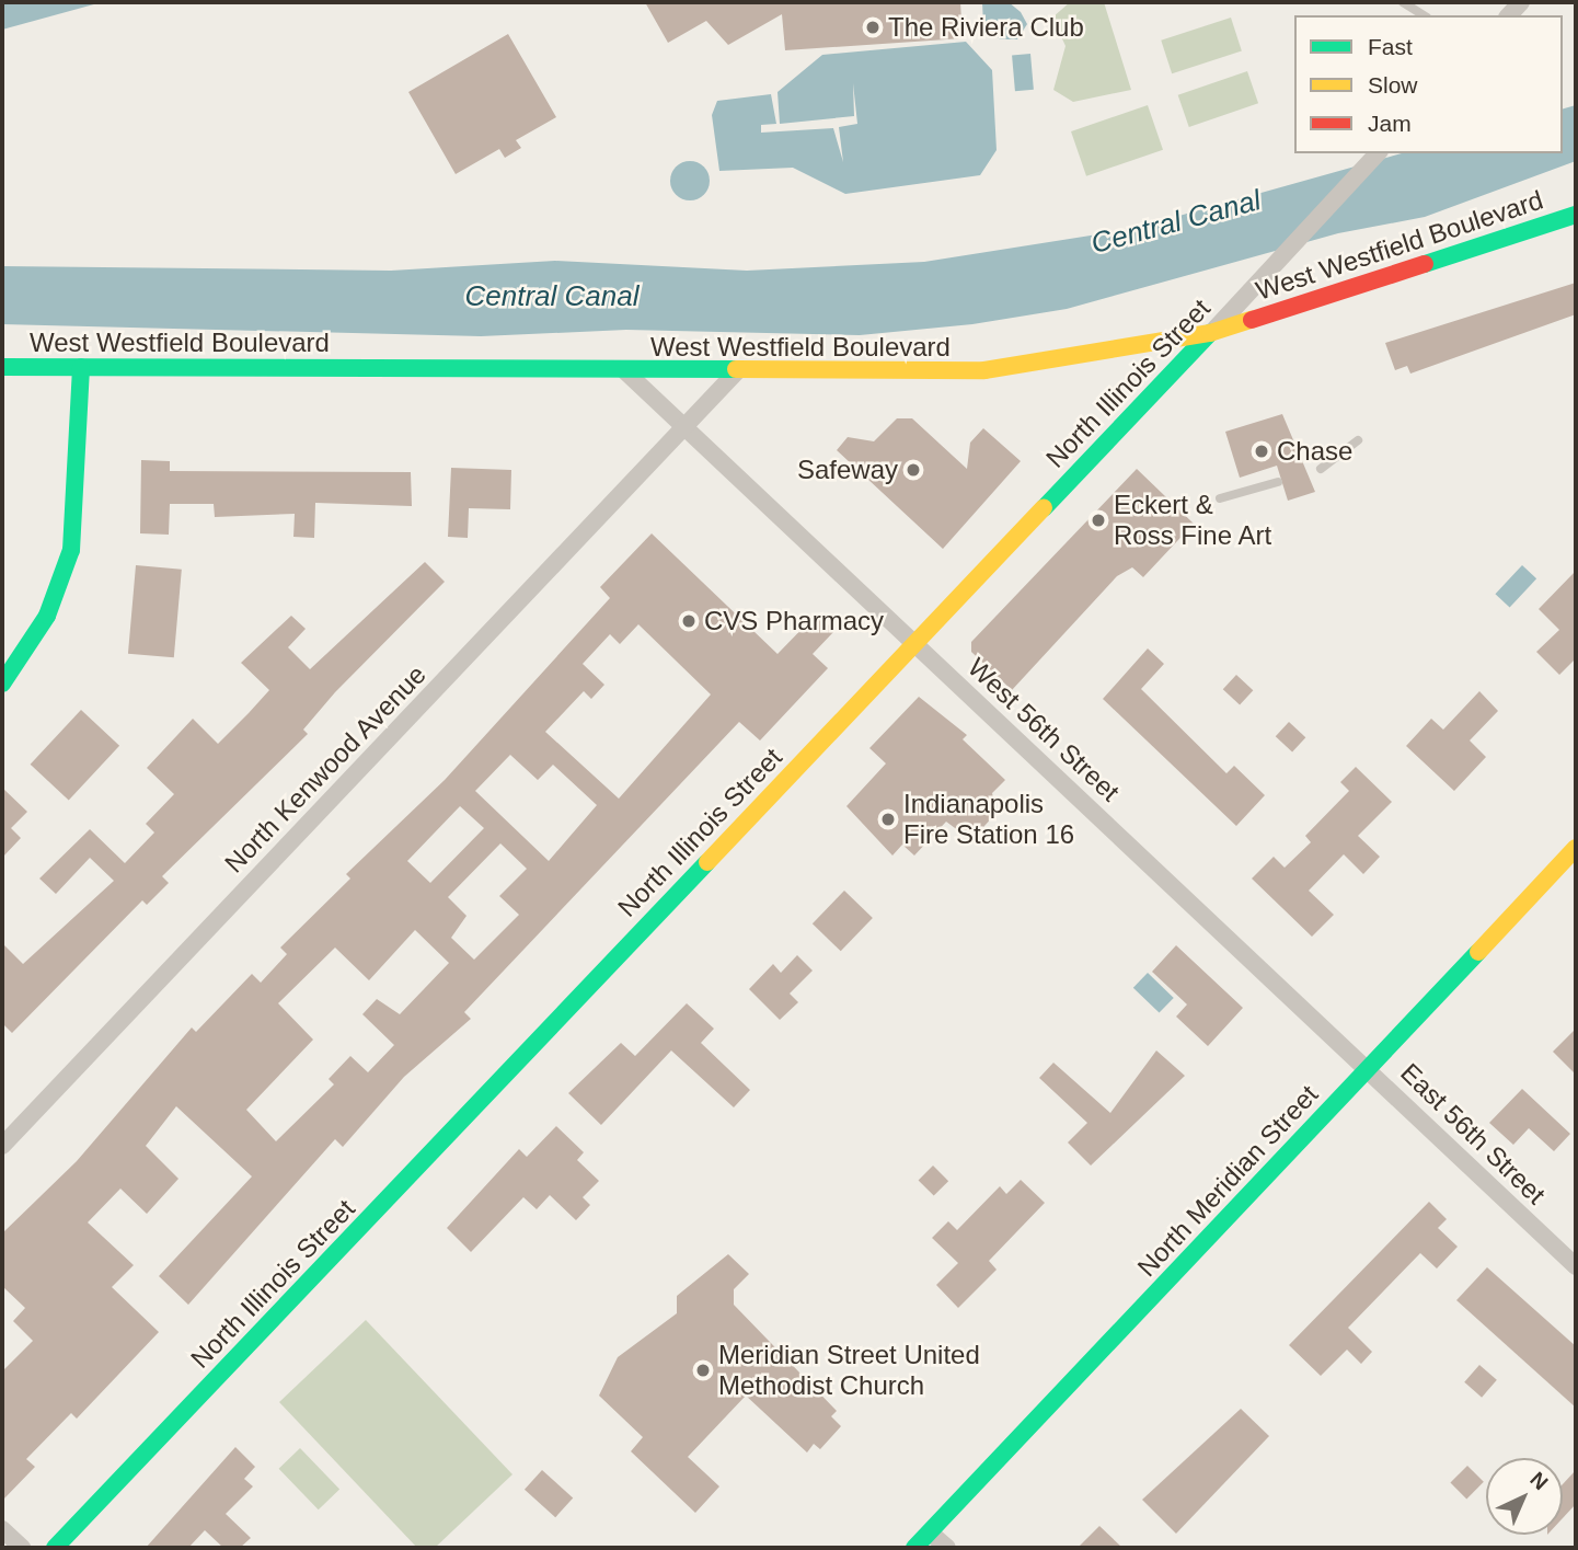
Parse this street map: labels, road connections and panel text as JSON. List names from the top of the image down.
{
  "streets": {
    "main road": ["West Westfield Boulevard", "North Illinois Street", "North Meridian Street"],
    "street": ["West 56th Street", "North Kenwood Avenue", "East 56th Street"]
  },
  "crossings": [
    ["West Westfield Boulevard", "North Illinois Street"],
    ["West Westfield Boulevard", "North Kenwood Avenue"],
    ["North Illinois Street", "West 56th Street"],
    ["West 56th Street", "North Kenwood Avenue"],
    ["West 56th Street", "East 56th Street"],
    ["West 56th Street", "North Meridian Street"],
    ["East 56th Street", "North Meridian Street"]
  ],
  "water": ["Central Canal"],
  "places": [
    "The Riviera Club",
    "Chase",
    "Safeway",
    "Eckert & Ross Fine Art",
    "CVS Pharmacy",
    "Indianapolis Fire Station 16",
    "Meridian Street United Methodist Church"
  ],
  "legend": ["Fast", "Slow", "Jam"],
  "north": "top right"
}
